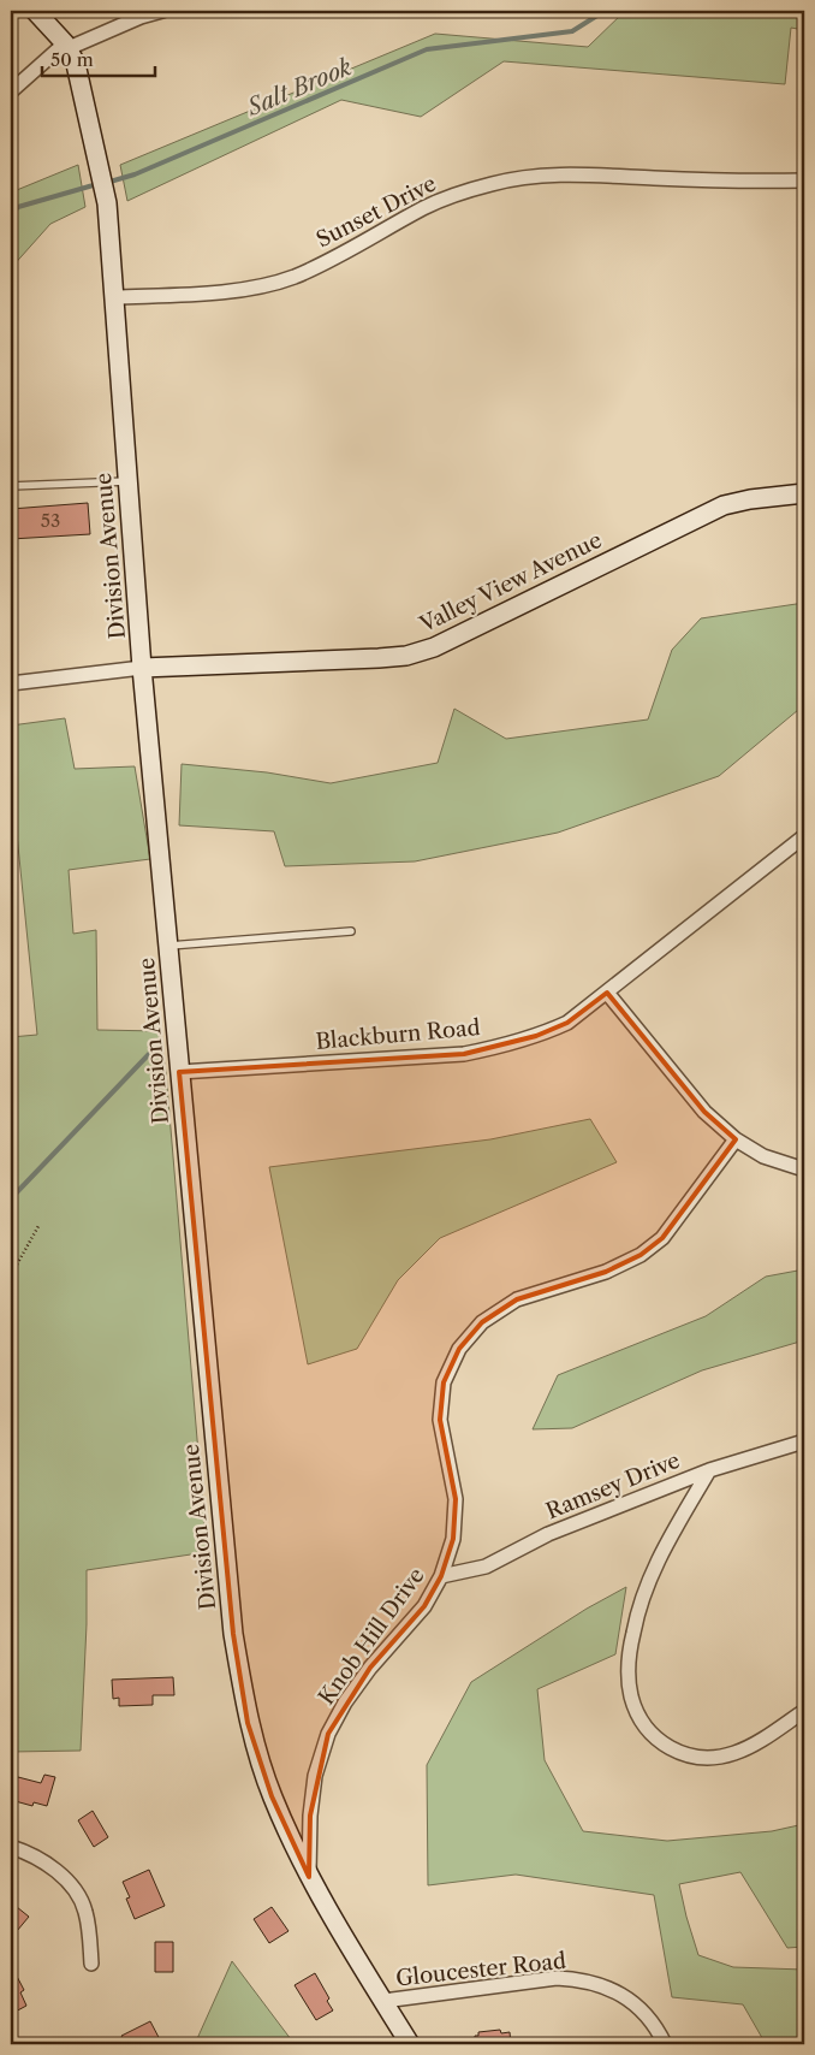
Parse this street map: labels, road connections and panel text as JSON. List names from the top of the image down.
{
  "streets": {
    "street": [
      "Sunset Drive",
      "Division Avenue",
      "Valley View Avenue",
      "Blackburn Road",
      "Ramsey Drive",
      "Knob Hill Drive",
      "Gloucester Road"
    ]
  },
  "crossings": [
    ["Sunset Drive", "Division Avenue"],
    ["Division Avenue", "Valley View Avenue"],
    ["Division Avenue", "Blackburn Road"],
    ["Division Avenue", "Knob Hill Drive"],
    ["Division Avenue", "Gloucester Road"],
    ["Ramsey Drive", "Knob Hill Drive"]
  ],
  "water": ["Salt Brook"],
  "house_numbers": ["53"],
  "scale_bar": "50 m"
}
